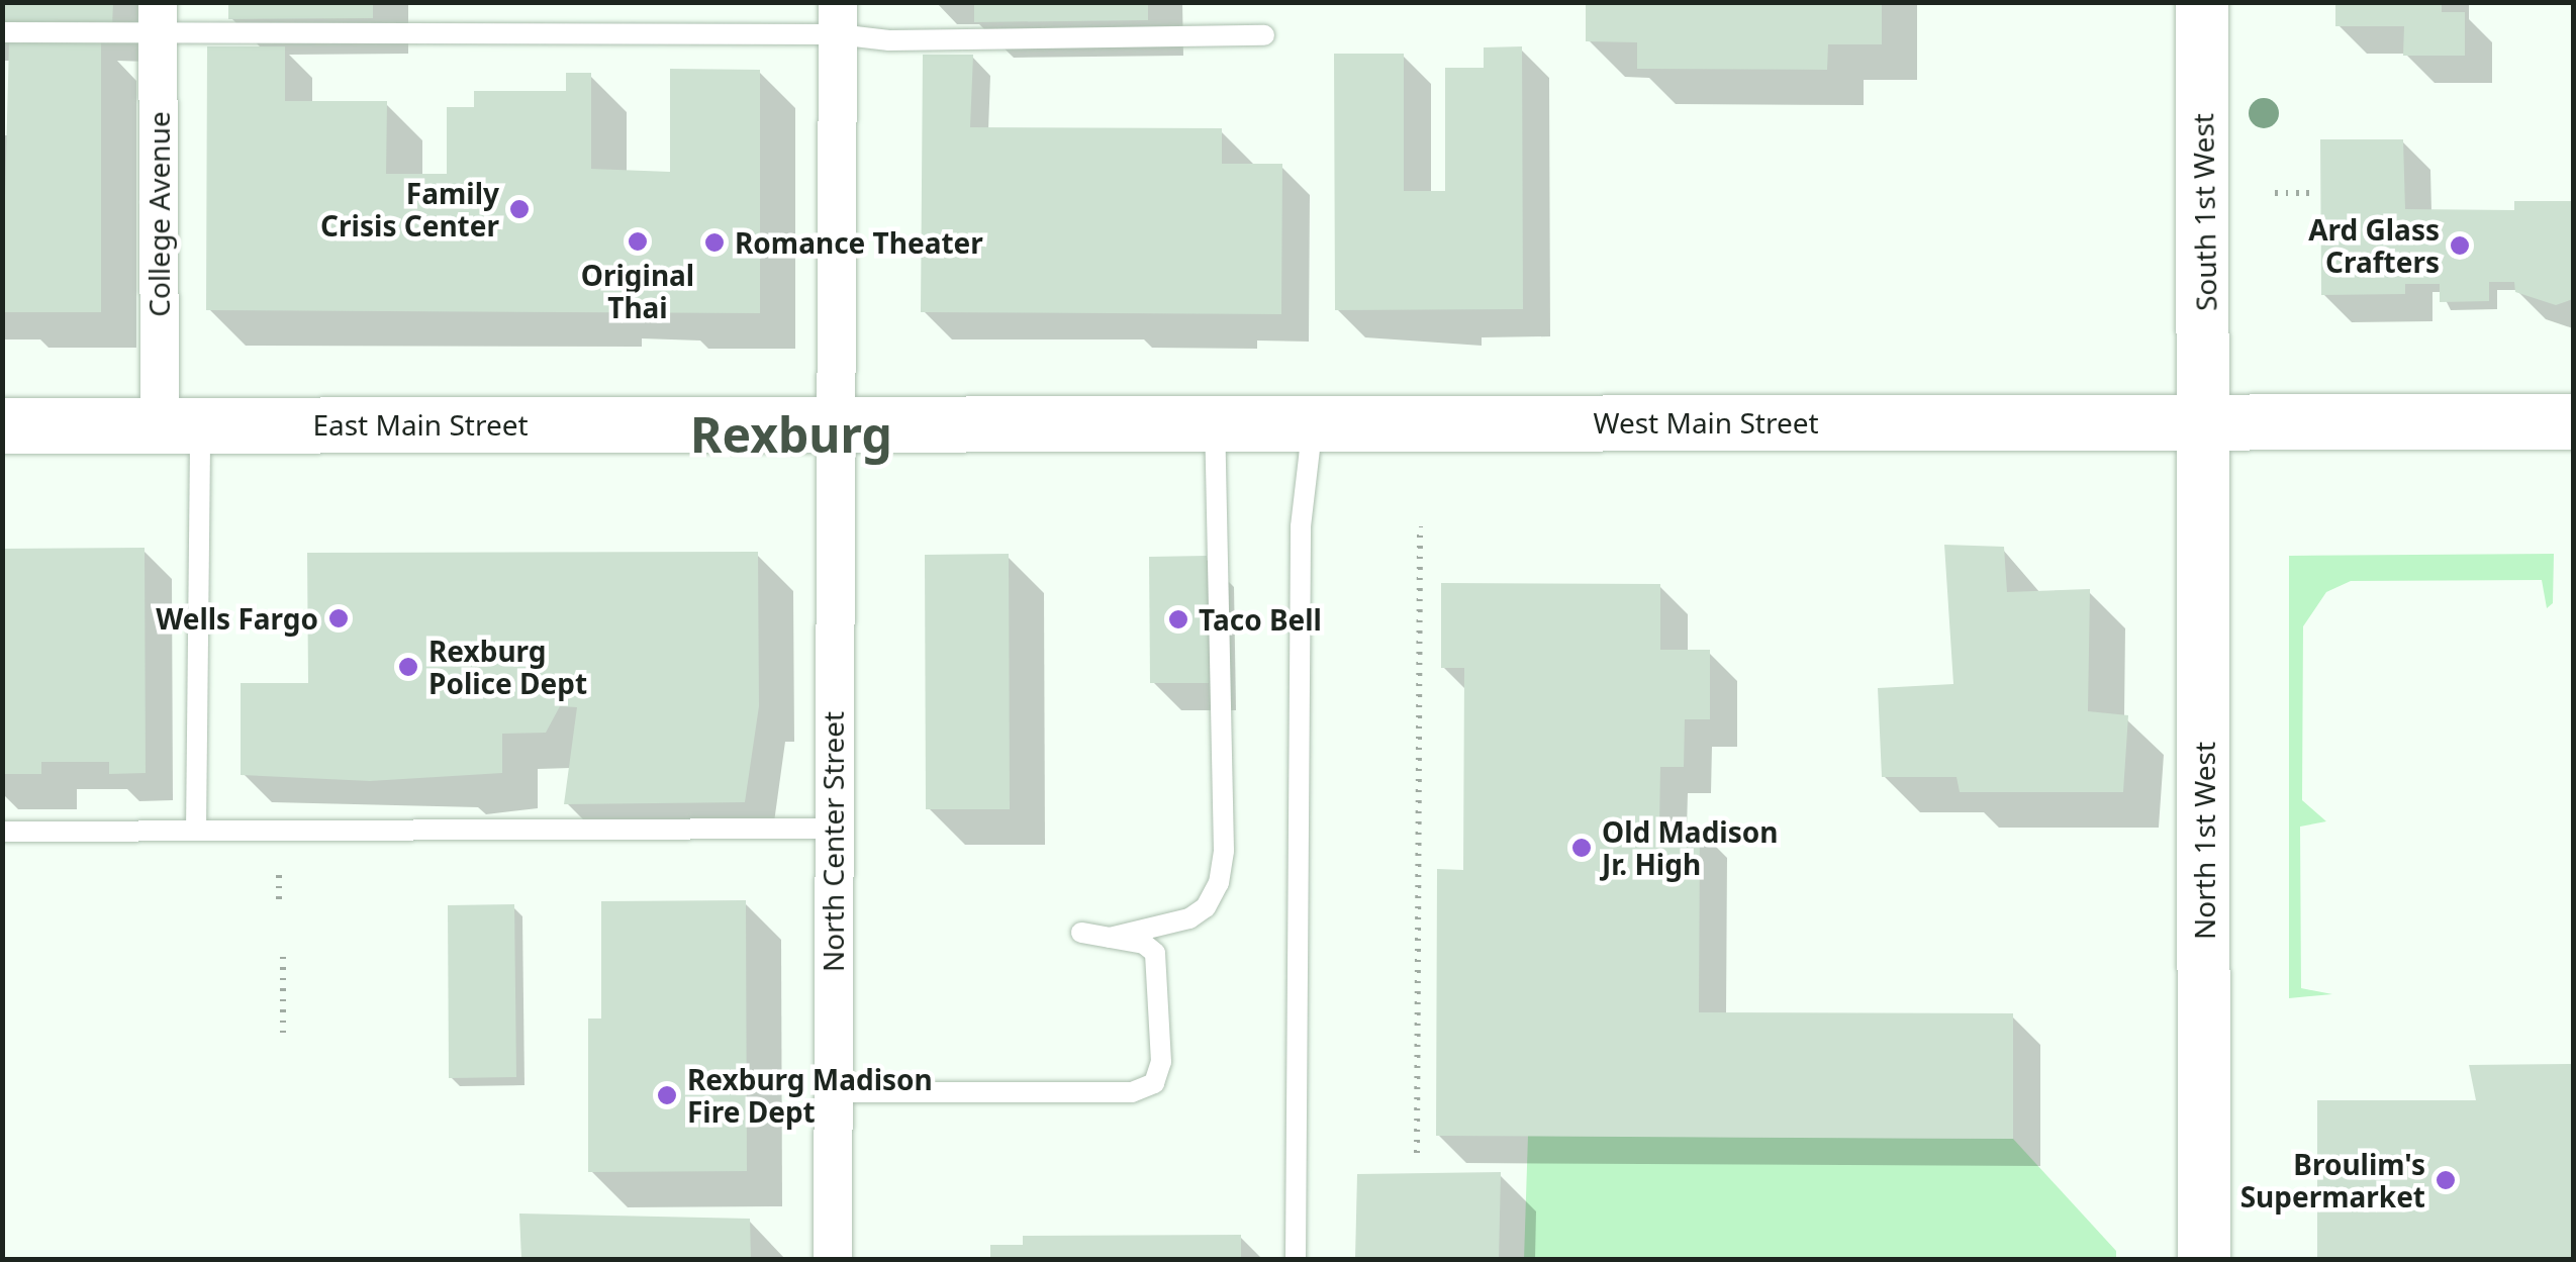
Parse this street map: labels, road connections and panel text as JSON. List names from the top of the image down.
{
  "streets": {
    "main road": ["West Main Street", "East Main Street"],
    "street": [
      "South 1st West",
      "College Avenue",
      "North 1st West",
      "North Center Street"
    ]
  },
  "crossings": [
    ["South 1st West", "West Main Street"],
    ["South 1st West", "North 1st West"],
    ["College Avenue", "East Main Street"],
    ["West Main Street", "East Main Street"],
    ["West Main Street", "North 1st West"],
    ["West Main Street", "North Center Street"],
    ["East Main Street", "North Center Street"]
  ],
  "districts": ["Rexburg"],
  "places": [
    "Family Crisis Center",
    "Original Thai",
    "Romance Theater",
    "Ard Glass Crafters",
    "Wells Fargo",
    "Taco Bell",
    "Rexburg Police Dept",
    "Old Madison Jr. High",
    "Rexburg Madison Fire Dept",
    "Broulim's Supermarket"
  ]
}
